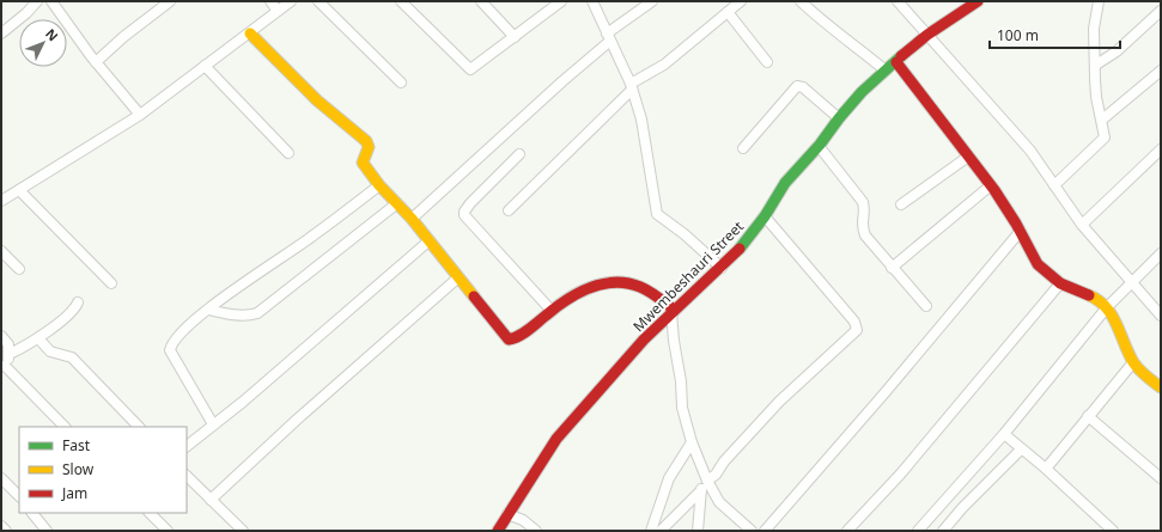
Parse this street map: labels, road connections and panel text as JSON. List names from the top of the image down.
{
  "streets": {
    "street": ["Mwembeshauri Street"]
  },
  "legend": ["Fast", "Slow", "Jam"],
  "scale_bar": "100 m",
  "north": "top right"
}
